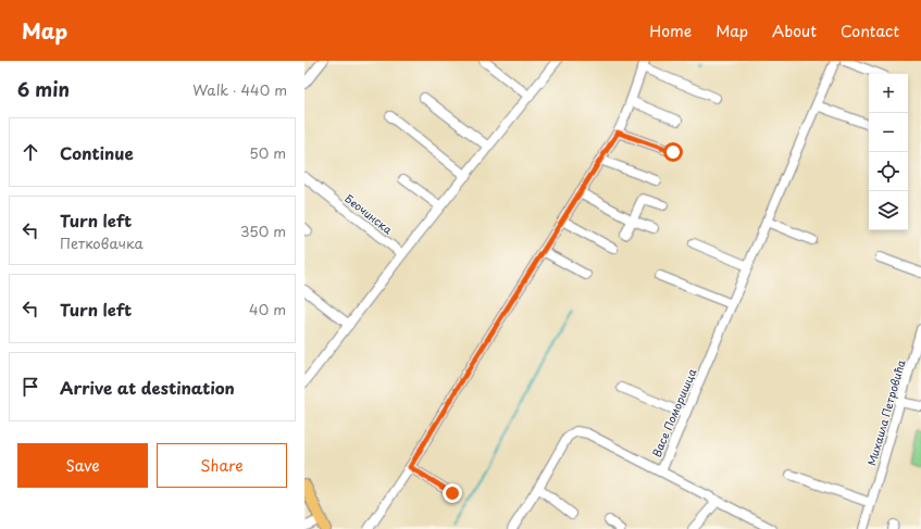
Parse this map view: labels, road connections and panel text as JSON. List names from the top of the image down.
{
  "streets": {
    "street": ["Беочинска", "Васе Поморишца", "Михаила Петровића"]
  },
  "page": {
    "header": "Map",
    "nav": [
      "Home",
      "Map",
      "About",
      "Contact"
    ],
    "heading": ["6 min", "Walk · 440 m"],
    "map_buttons": ["+", "−"],
    "list": [
      ["Continue", "50 m"],
      ["Turn left", "Петковачка", "350 m"],
      ["Turn left", "40 m"],
      "Arrive at destination"
    ],
    "buttons": ["Save", "Share"]
  }
}
